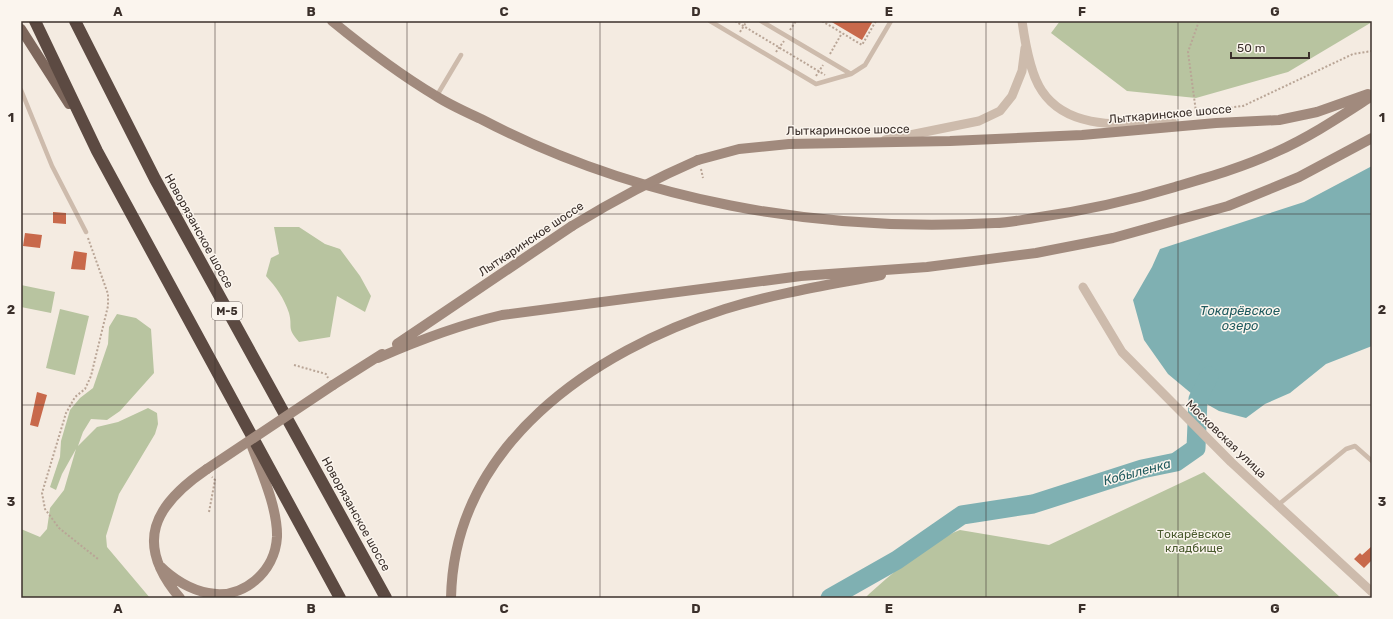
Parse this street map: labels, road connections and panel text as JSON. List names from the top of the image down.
{
  "streets": {
    "highway": ["Новорязанское шоссе", "М-5"],
    "main road": ["Лыткаринское шоссе"],
    "street": ["Московская улица"]
  },
  "water": ["Токарёвское озеро", "Кобыленка"],
  "parks": ["Токарёвское кладбище"],
  "scale_bar": "50 m",
  "grid": {
    "columns": [
      "A",
      "B",
      "C",
      "D",
      "E",
      "F",
      "G"
    ],
    "rows": ["1", "2", "3"]
  }
}
